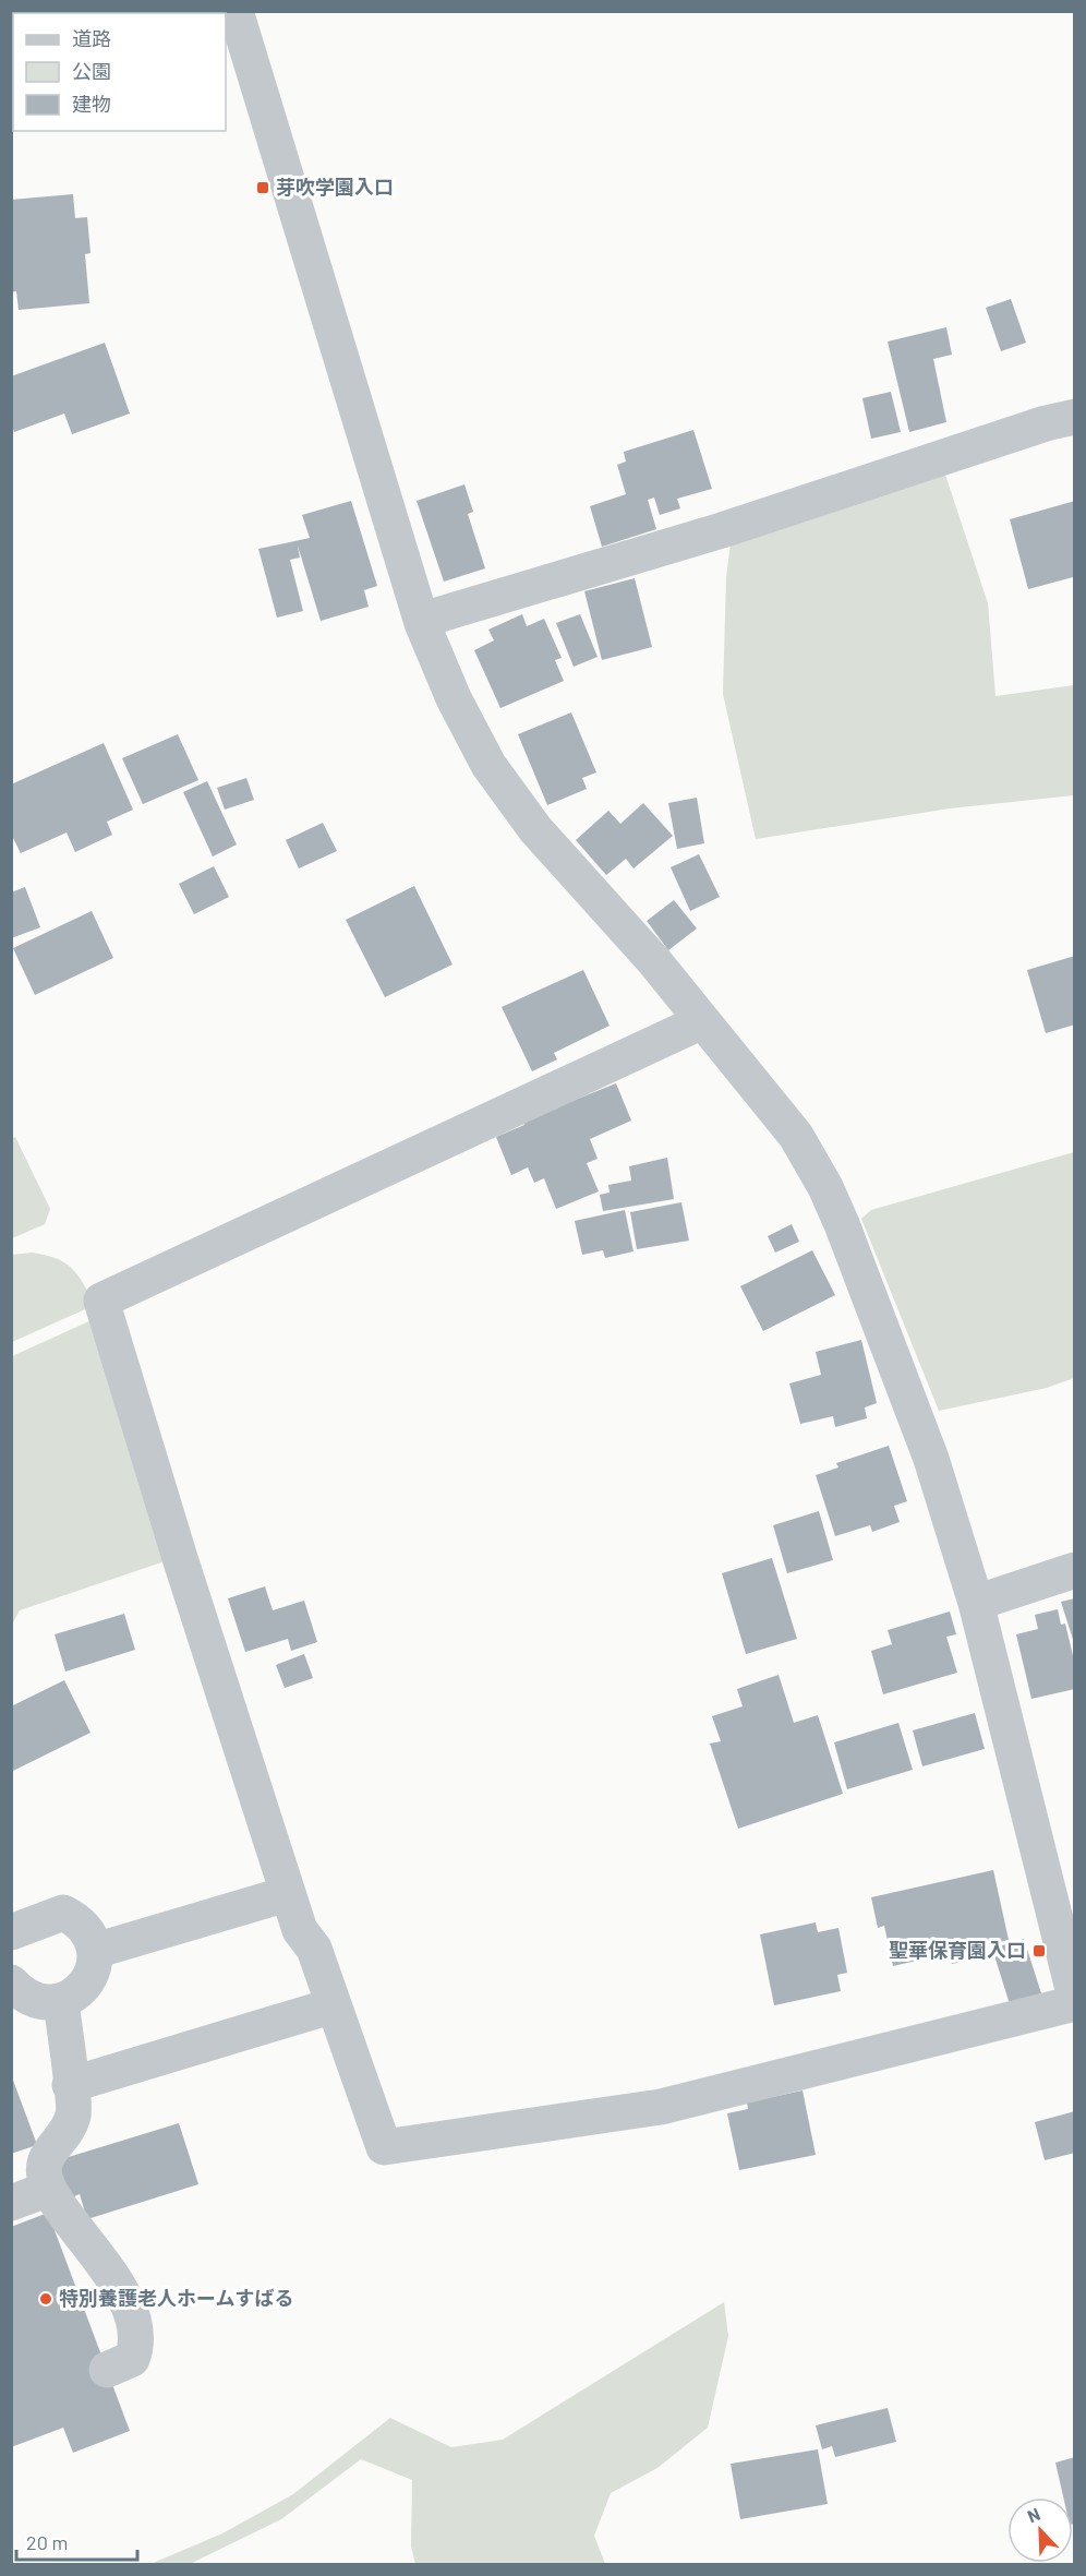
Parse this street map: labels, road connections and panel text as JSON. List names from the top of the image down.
{
  "places": {
    "transit": ["芽吹学園入口", "聖華保育園入口"],
    "other": ["特別養護老人ホームすばる"]
  },
  "legend": ["道路", "公園", "建物"],
  "scale_bar": "20 m",
  "north": "top left"
}
